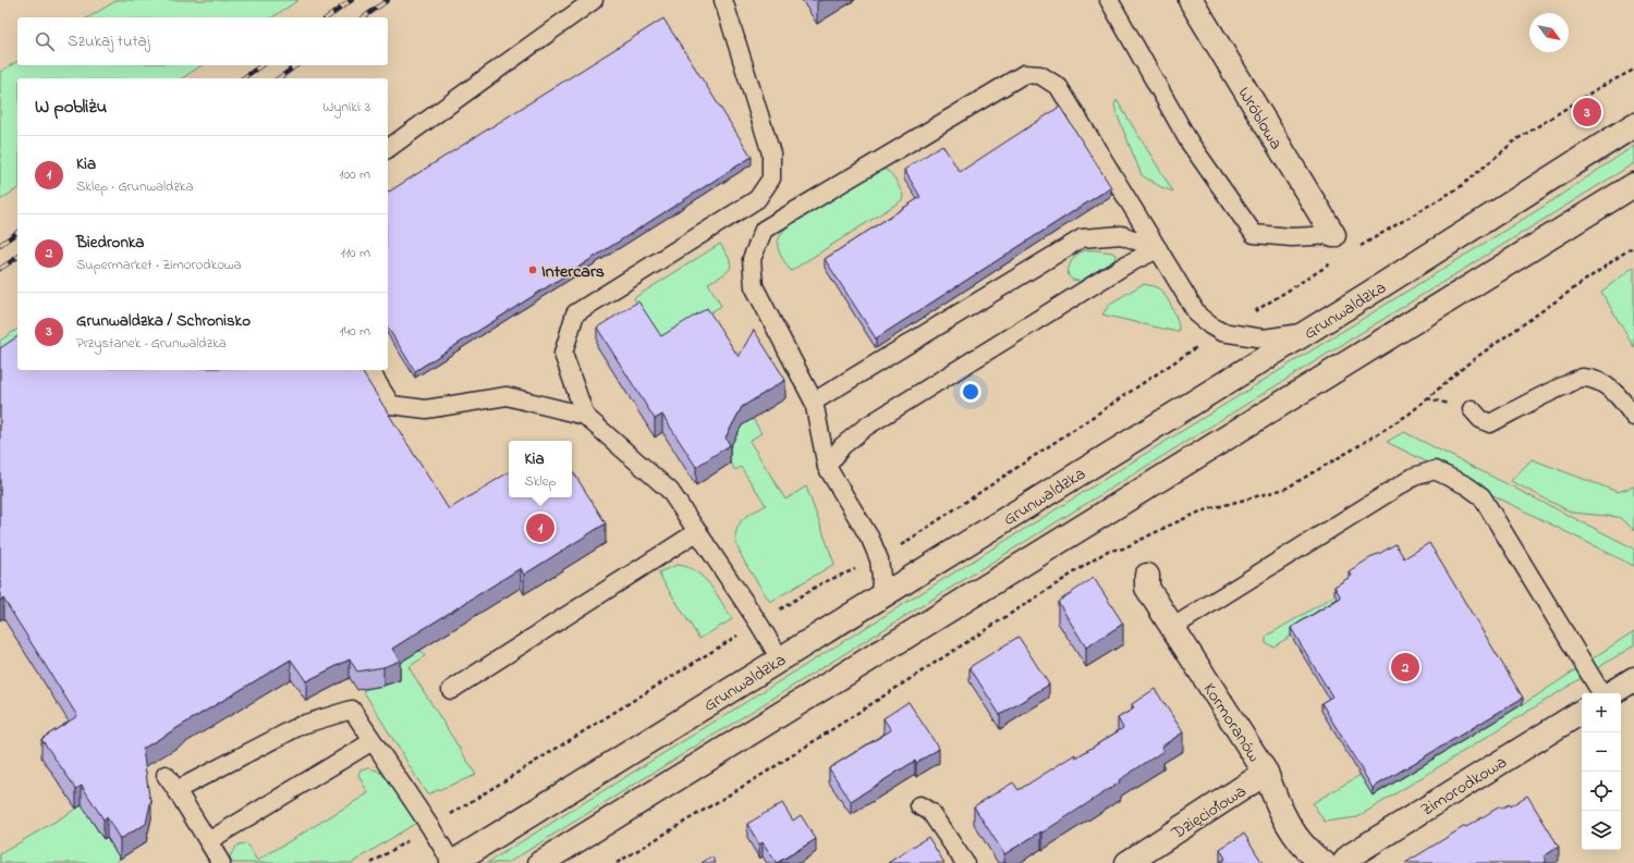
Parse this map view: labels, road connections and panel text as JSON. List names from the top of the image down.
{
  "streets": {
    "main road": [
      "Wróblowa",
      "Grunwaldzka",
      "Kormoranów",
      "Zimorodkowa",
      "Dzięciołowa"
    ]
  },
  "crossings": [
    ["Kormoranów", "Dzięciołowa"]
  ],
  "places": ["Intercars"],
  "north": "bottom right",
  "page": {
    "search": "Szukaj tutaj",
    "heading": ["W pobliżu", "Wyniki: 3"],
    "pins": ["3", "1", "2"],
    "list": [
      {
        "mark": "1",
        "name": "Kia",
        "note": "Sklep · Grunwaldzka",
        "value": "100 m"
      },
      {
        "mark": "2",
        "name": "Biedronka",
        "note": "Supermarket · Zimorodkowa",
        "value": "110 m"
      },
      {
        "mark": "3",
        "name": "Grunwaldzka / Schronisko",
        "note": "Przystanek · Grunwaldzka",
        "value": "140 m"
      }
    ],
    "popup": ["Kia", "Sklep"],
    "map_buttons": ["+", "−"]
  }
}
